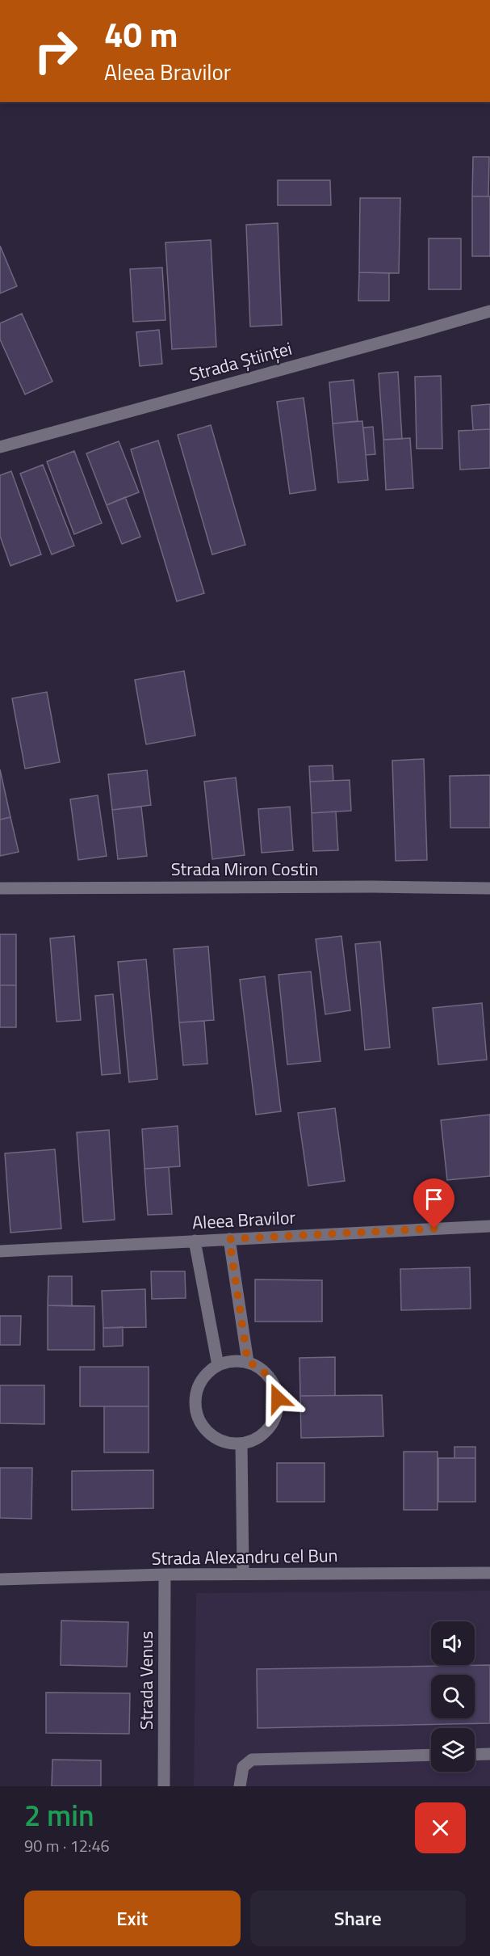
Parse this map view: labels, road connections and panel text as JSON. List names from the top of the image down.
{
  "streets": {
    "street": [
      "Strada Științei",
      "Strada Miron Costin",
      "Aleea Bravilor",
      "Strada Alexandru cel Bun",
      "Strada Venus"
    ]
  },
  "crossings": [
    ["Strada Alexandru cel Bun", "Strada Venus"]
  ],
  "page": {
    "turn": ["40 m", "Aleea Bravilor"],
    "heading": ["2 min", "90 m · 12:46"],
    "buttons": ["Exit", "Share"]
  }
}
